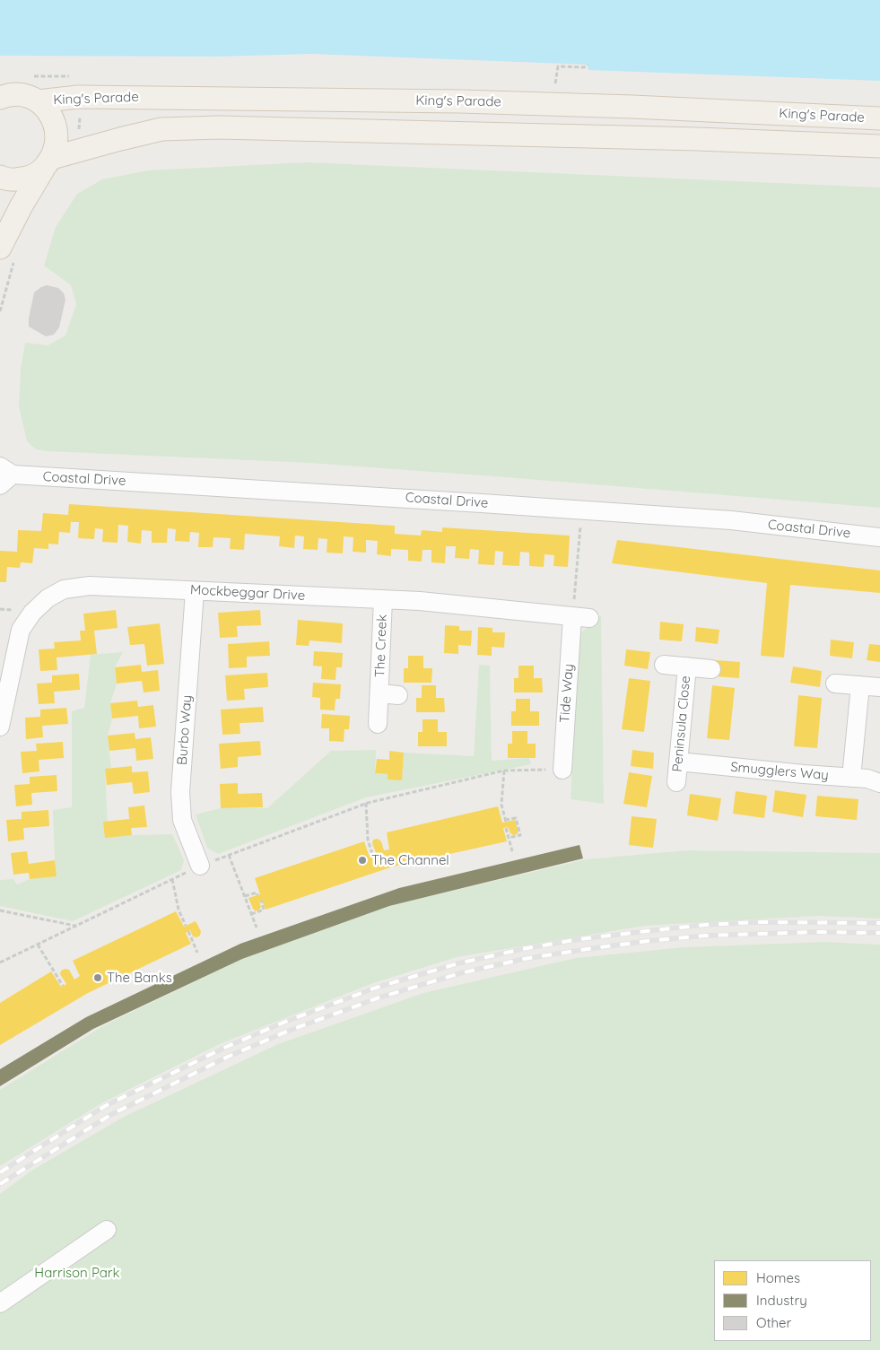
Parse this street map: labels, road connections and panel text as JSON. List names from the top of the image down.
{
  "streets": {
    "main road": ["King's Parade"],
    "street": [
      "Coastal Drive",
      "Mockbeggar Drive",
      "The Creek",
      "Tide Way",
      "Peninsula Close",
      "Burbo Way",
      "Smugglers Way"
    ]
  },
  "crossings": [
    ["Mockbeggar Drive", "The Creek"],
    ["Mockbeggar Drive", "Tide Way"],
    ["Mockbeggar Drive", "Burbo Way"],
    ["Peninsula Close", "Smugglers Way"]
  ],
  "parks": ["Harrison Park"],
  "places": ["The Channel", "The Banks"],
  "legend": ["Homes", "Industry", "Other"]
}
